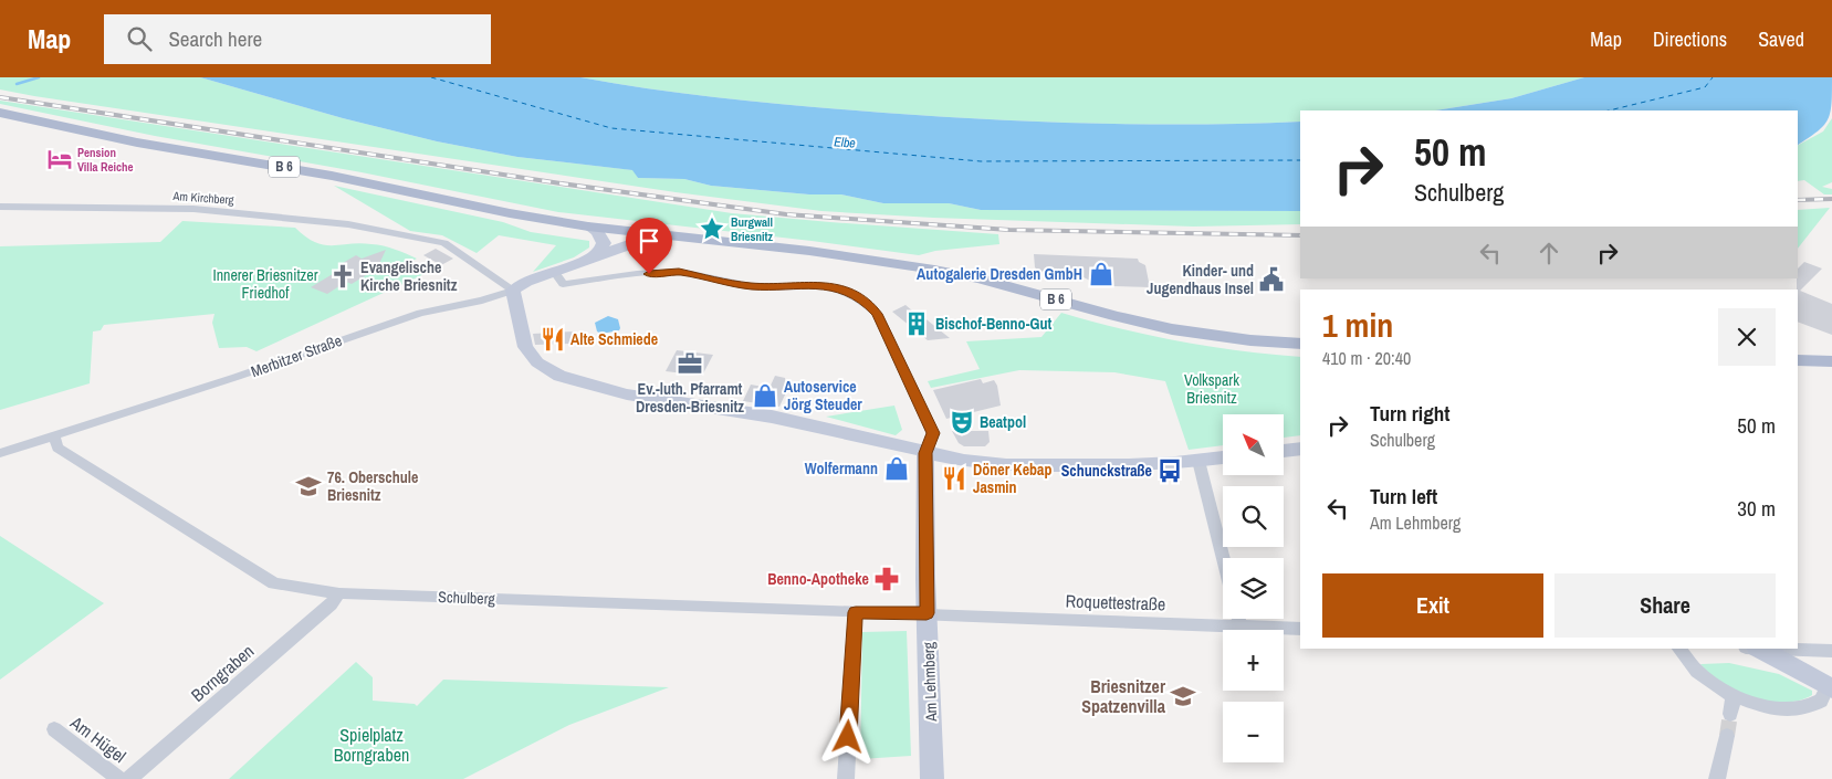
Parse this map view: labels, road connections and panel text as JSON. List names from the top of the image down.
{
  "streets": {
    "main road": ["B 6"],
    "street": [
      "Am Kirchberg",
      "Merbitzer Straße",
      "Schulberg",
      "Roquettestraße",
      "Borngraben",
      "Am Lehmberg",
      "Am Hügel"
    ]
  },
  "crossings": [
    ["B 6", "Merbitzer Straße"],
    ["Am Kirchberg", "Merbitzer Straße"],
    ["Merbitzer Straße", "Schulberg"],
    ["Schulberg", "Roquettestraße"],
    ["Schulberg", "Borngraben"],
    ["Schulberg", "Am Lehmberg"],
    ["Roquettestraße", "Am Lehmberg"]
  ],
  "water": ["Elbe"],
  "parks": ["Innerer Briesnitzer Friedhof", "Volkspark Briesnitz", "Spielplatz Borngraben"],
  "places": {
    "hotel": ["Pension Villa Reiche"],
    "place": ["Burgwall Briesnitz"],
    "shop": ["Autogalerie Dresden GmbH", "Autoservice Jörg Steuder", "Wolfermann"],
    "church": ["Evangelische Kirche Briesnitz"],
    "public building": ["Kinder- und Jugendhaus Insel"],
    "building": ["Bischof-Benno-Gut"],
    "restaurant": ["Alte Schmiede", "Döner Kebap Jasmin"],
    "office": ["Ev.-luth. Pfarramt Dresden-Briesnitz"],
    "theatre": ["Beatpol"],
    "bus stop": ["Schunckstraße"],
    "school or university": ["76. Oberschule Briesnitz", "Briesnitzer Spatzenvilla"],
    "pharmacy": ["Benno-Apotheke"]
  },
  "north": "top left",
  "page": {
    "header": "Map",
    "search": "Search here",
    "nav": ["Map", "Directions", "Saved"],
    "turn": ["50 m", "Schulberg"],
    "heading": ["1 min", "410 m · 20:40"],
    "list": [
      {
        "name": "Turn right",
        "note": "Schulberg",
        "value": "50 m"
      },
      {
        "name": "Turn left",
        "note": "Am Lehmberg",
        "value": "30 m"
      }
    ],
    "map_buttons": ["+", "−"],
    "buttons": ["Exit", "Share"]
  }
}
